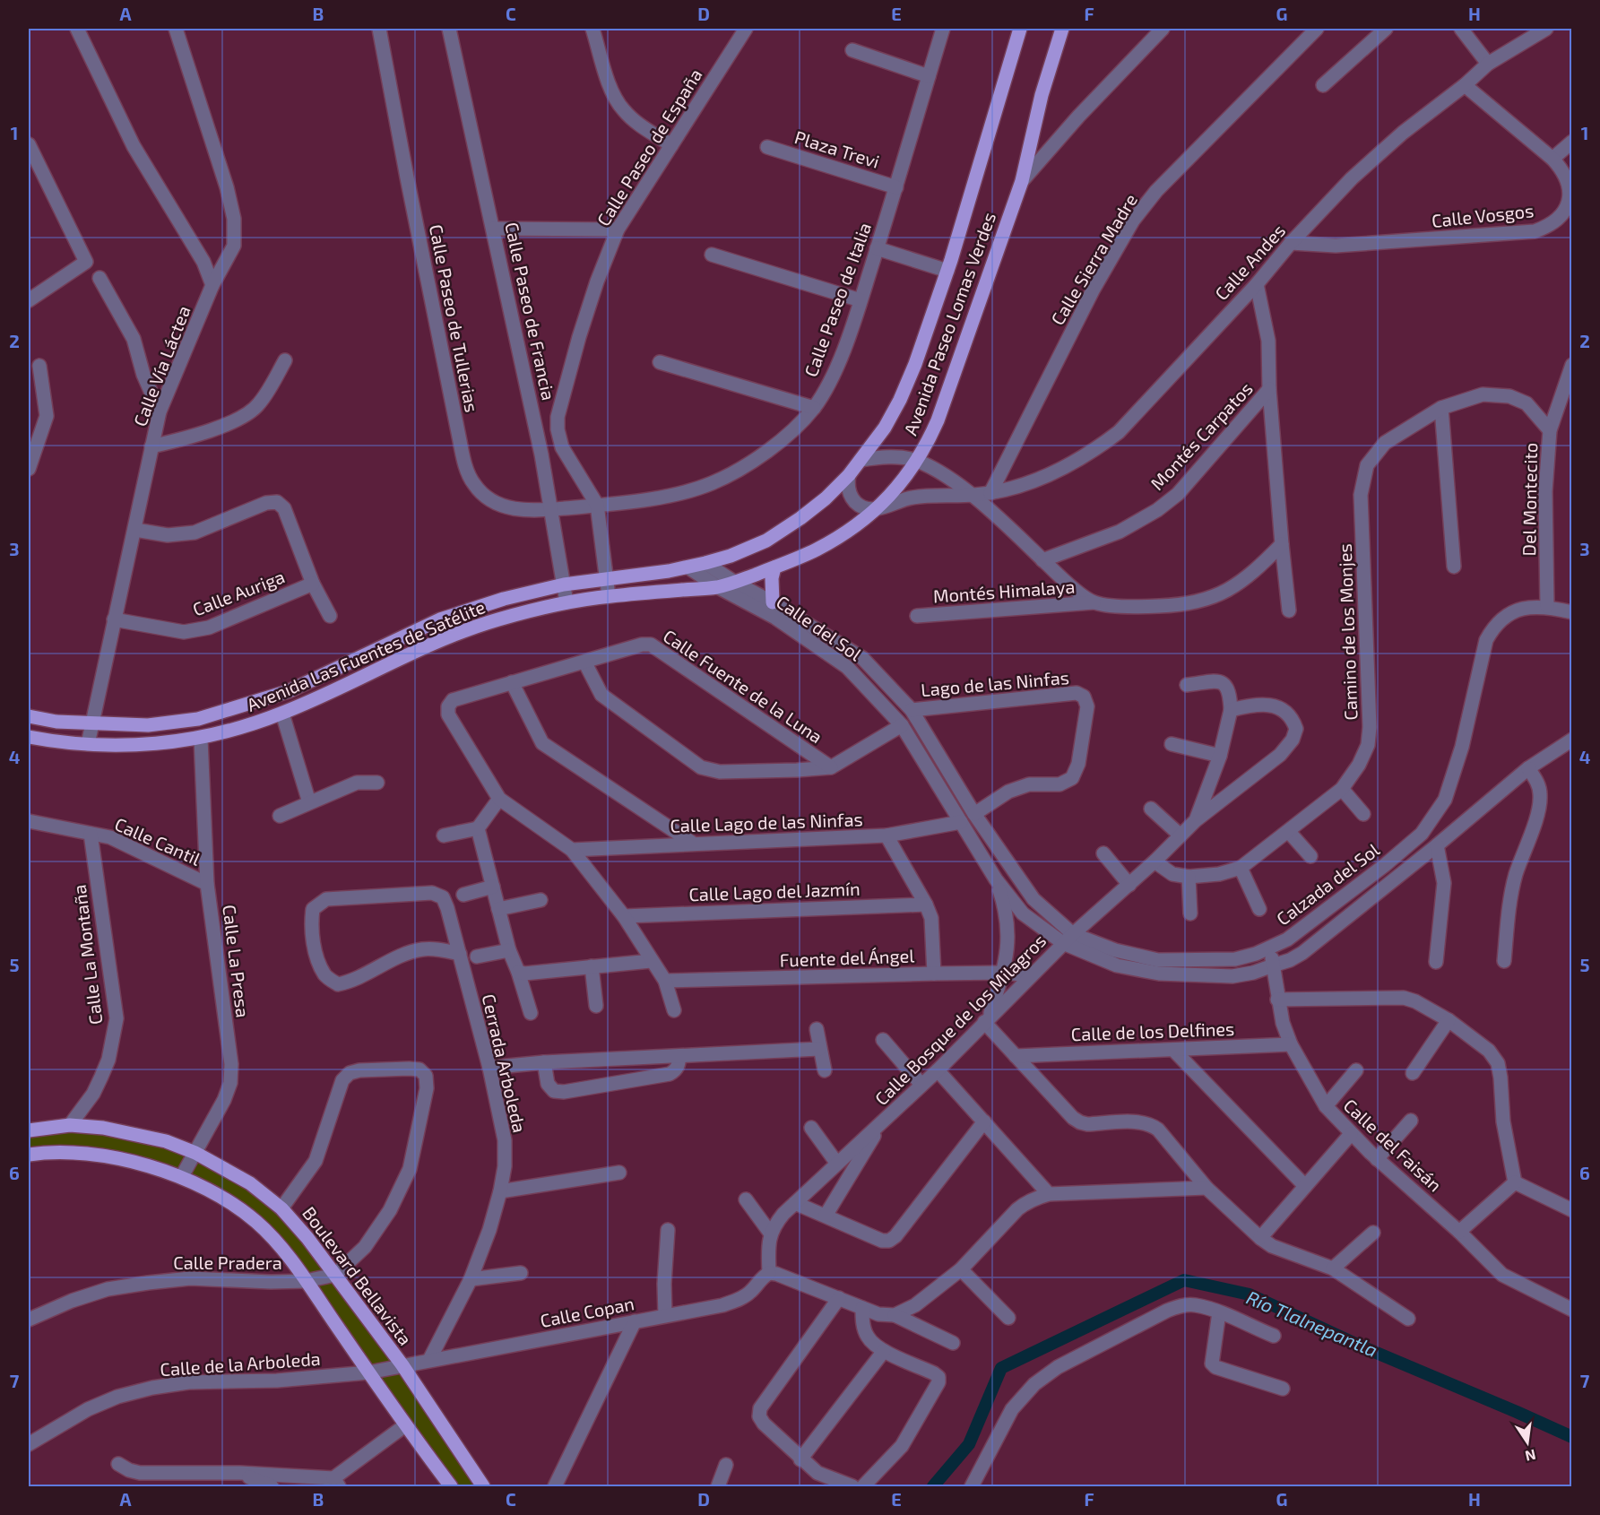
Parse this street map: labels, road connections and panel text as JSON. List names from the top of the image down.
{
  "streets": {
    "main road": ["Avenida Paseo Lomas Verdes", "Avenida Las Fuentes de Satélite", "Boulevard Bellavista"],
    "street": [
      "Calle Paseo de España",
      "Plaza Trevi",
      "Calle Vosgos",
      "Calle Sierra Madre",
      "Calle Andes",
      "Calle Paseo de Italia",
      "Calle Paseo de Francia",
      "Calle Paseo de Tullerias",
      "Calle Vía Láctea",
      "Montés Carpatos",
      "Del Montecito",
      "Montés Himalaya",
      "Calle Auriga",
      "Calle del Sol",
      "Camino de los Monjes",
      "Lago de las Ninfas",
      "Calle Fuente de la Luna",
      "Calle Lago de las Ninfas",
      "Calle Cantil",
      "Calzada del Sol",
      "Calle Lago del Jazmín",
      "Calle La Montaña",
      "Fuente del Ángel",
      "Calle La Presa",
      "Calle Bosque de los Milagros",
      "Calle de los Delfines",
      "Cerrada Arboleda",
      "Calle del Faisán",
      "Calle Pradera",
      "Calle Copan",
      "Calle de la Arboleda"
    ]
  },
  "crossings": [
    ["Calle Paseo de España", "Calle Paseo de Italia"],
    ["Calle Paseo de España", "Calle Paseo de Tullerias"],
    ["Calle Paseo de España", "Avenida Las Fuentes de Satélite"],
    ["Plaza Trevi", "Calle Paseo de Italia"],
    ["Calle Vosgos", "Calle Andes"],
    ["Calle Sierra Madre", "Calle Andes"],
    ["Calle Andes", "Avenida Paseo Lomas Verdes"],
    ["Calle Paseo de Italia", "Calle Paseo de Tullerias"],
    ["Calle Paseo de Francia", "Calle Paseo de Tullerias"],
    ["Calle Paseo de Francia", "Avenida Las Fuentes de Satélite"],
    ["Avenida Paseo Lomas Verdes", "Calle del Sol"],
    ["Avenida Paseo Lomas Verdes", "Avenida Las Fuentes de Satélite"],
    ["Calle Vía Láctea", "Calle Auriga"],
    ["Calle Vía Láctea", "Avenida Las Fuentes de Satélite"],
    ["Del Montecito", "Camino de los Monjes"],
    ["Del Montecito", "Calzada del Sol"],
    ["Calle del Sol", "Avenida Las Fuentes de Satélite"],
    ["Calle del Sol", "Lago de las Ninfas"],
    ["Calle del Sol", "Calle Lago de las Ninfas"],
    ["Calle del Sol", "Calzada del Sol"],
    ["Camino de los Monjes", "Calle Bosque de los Milagros"],
    ["Avenida Las Fuentes de Satélite", "Calle La Presa"],
    ["Lago de las Ninfas", "Calzada del Sol"],
    ["Calle Lago de las Ninfas", "Calzada del Sol"],
    ["Calle Cantil", "Calle La Montaña"],
    ["Calle Cantil", "Calle La Presa"],
    ["Calzada del Sol", "Calle Bosque de los Milagros"],
    ["Calzada del Sol", "Calle del Faisán"],
    ["Calle La Montaña", "Boulevard Bellavista"],
    ["Fuente del Ángel", "Calle Bosque de los Milagros"],
    ["Calle La Presa", "Boulevard Bellavista"],
    ["Calle de los Delfines", "Calle del Faisán"],
    ["Cerrada Arboleda", "Calle Copan"],
    ["Calle Pradera", "Boulevard Bellavista"],
    ["Boulevard Bellavista", "Calle Copan"],
    ["Boulevard Bellavista", "Calle de la Arboleda"],
    ["Calle Copan", "Calle de la Arboleda"]
  ],
  "water": ["Río Tlalnepantla"],
  "north": "bottom",
  "grid": {
    "columns": [
      "A",
      "B",
      "C",
      "D",
      "E",
      "F",
      "G",
      "H"
    ],
    "rows": [
      "1",
      "2",
      "3",
      "4",
      "5",
      "6",
      "7"
    ]
  }
}
